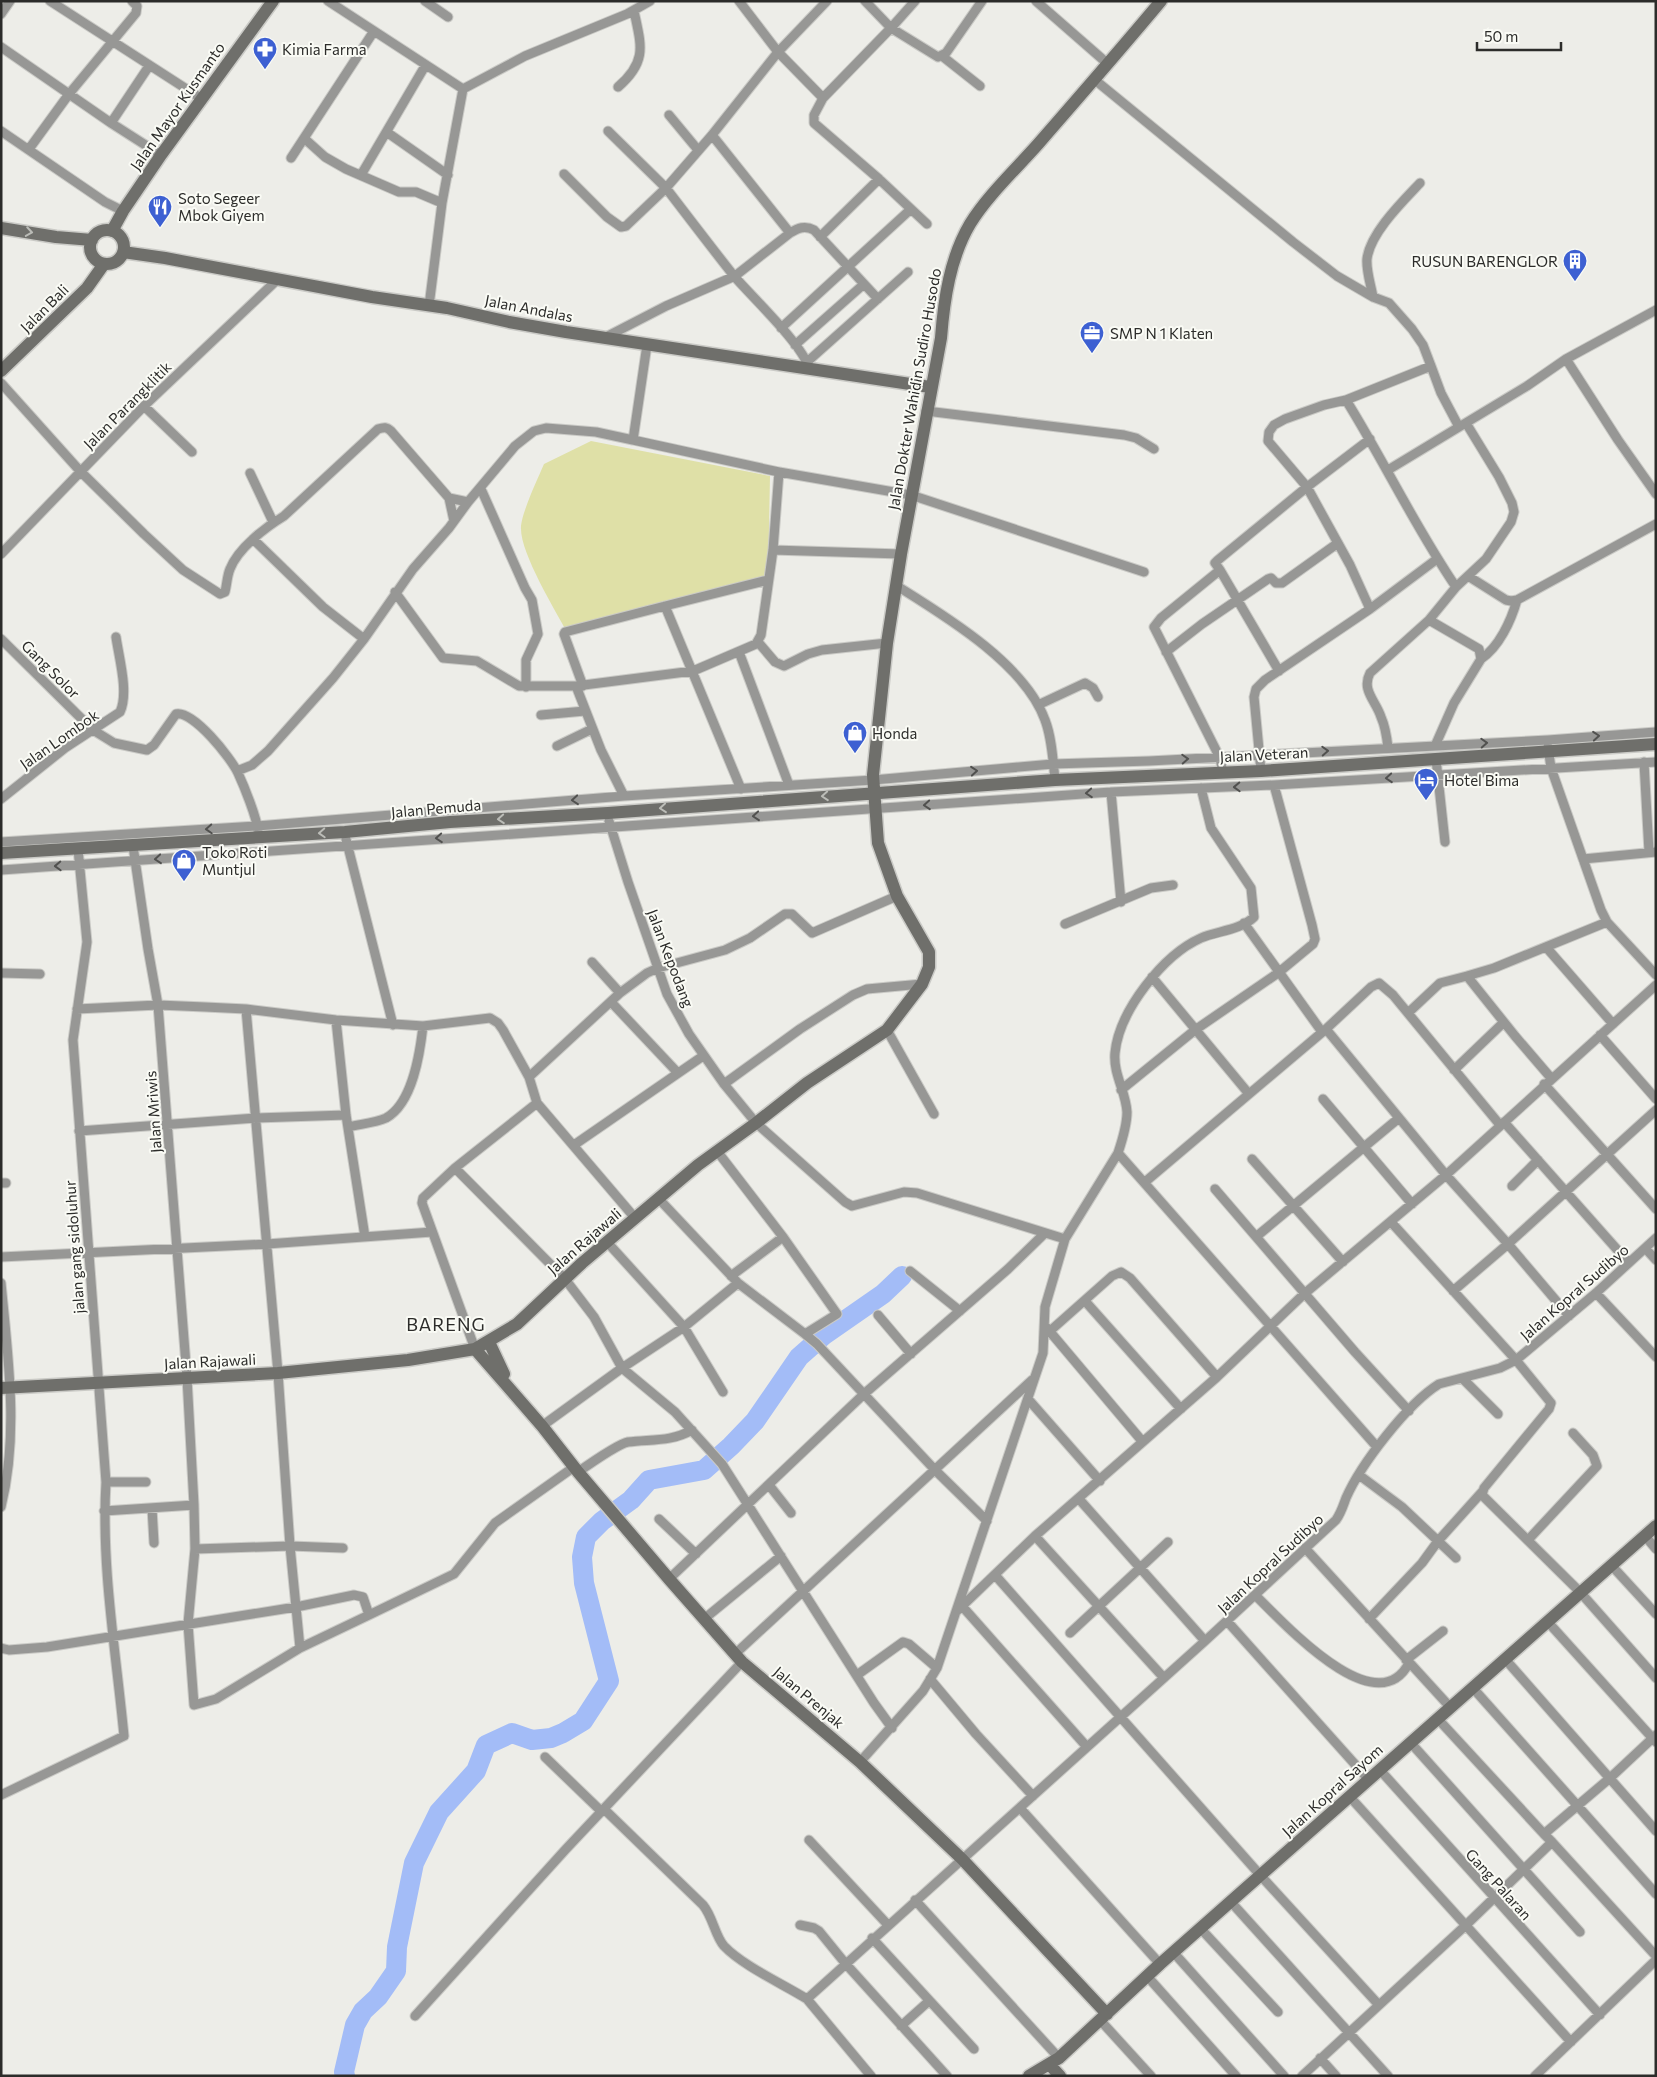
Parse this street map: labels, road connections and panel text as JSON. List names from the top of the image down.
{
  "streets": {
    "street": [
      "Jalan Mayor Kusmanto",
      "Jalan Bali",
      "Jalan Andalas",
      "Jalan Dokter Wahidin Sudiro Husodo",
      "Jalan Parangklitik",
      "Gang Solor",
      "Jalan Lombok",
      "Jalan Veteran",
      "Jalan Pemuda",
      "Jalan Kepodang",
      "Jalan Mriwis",
      "Jalan Rajawali",
      "jalan gang sidoluhur",
      "Jalan Kopral Sudibyo",
      "Jalan Prenjak",
      "Jalan Kopral Sayom",
      "Gang Palaran"
    ]
  },
  "crossings": [
    ["Jalan Mayor Kusmanto", "Jalan Bali"],
    ["Jalan Mayor Kusmanto", "Jalan Andalas"],
    ["Jalan Bali", "Jalan Andalas"],
    ["Jalan Andalas", "Jalan Dokter Wahidin Sudiro Husodo"],
    ["Jalan Andalas", "Jalan Parangklitik"],
    ["Jalan Dokter Wahidin Sudiro Husodo", "Jalan Veteran"],
    ["Jalan Dokter Wahidin Sudiro Husodo", "Jalan Pemuda"],
    ["Jalan Dokter Wahidin Sudiro Husodo", "Jalan Rajawali"],
    ["Gang Solor", "Jalan Lombok"],
    ["Jalan Veteran", "Jalan Pemuda"],
    ["Jalan Veteran", "Jalan Rajawali"],
    ["Jalan Pemuda", "Jalan Kepodang"],
    ["Jalan Pemuda", "Jalan Mriwis"],
    ["Jalan Pemuda", "Jalan Rajawali"],
    ["Jalan Pemuda", "jalan gang sidoluhur"],
    ["Jalan Kepodang", "Jalan Rajawali"],
    ["Jalan Mriwis", "Jalan Rajawali"],
    ["Jalan Rajawali", "jalan gang sidoluhur"],
    ["Jalan Rajawali", "Jalan Prenjak"],
    ["Jalan Kopral Sudibyo", "Jalan Prenjak"],
    ["Jalan Prenjak", "Jalan Kopral Sayom"],
    ["Jalan Kopral Sayom", "Gang Palaran"]
  ],
  "districts": ["BARENG"],
  "places": {
    "pharmacy": ["Kimia Farma"],
    "restaurant": ["Soto Segeer Mbok Giyem"],
    "building": ["RUSUN BARENGLOR"],
    "office": ["SMP N 1 Klaten"],
    "shop": ["Honda", "Toko Roti Muntjul"],
    "hotel": ["Hotel Bima"]
  },
  "scale_bar": "50 m"
}
